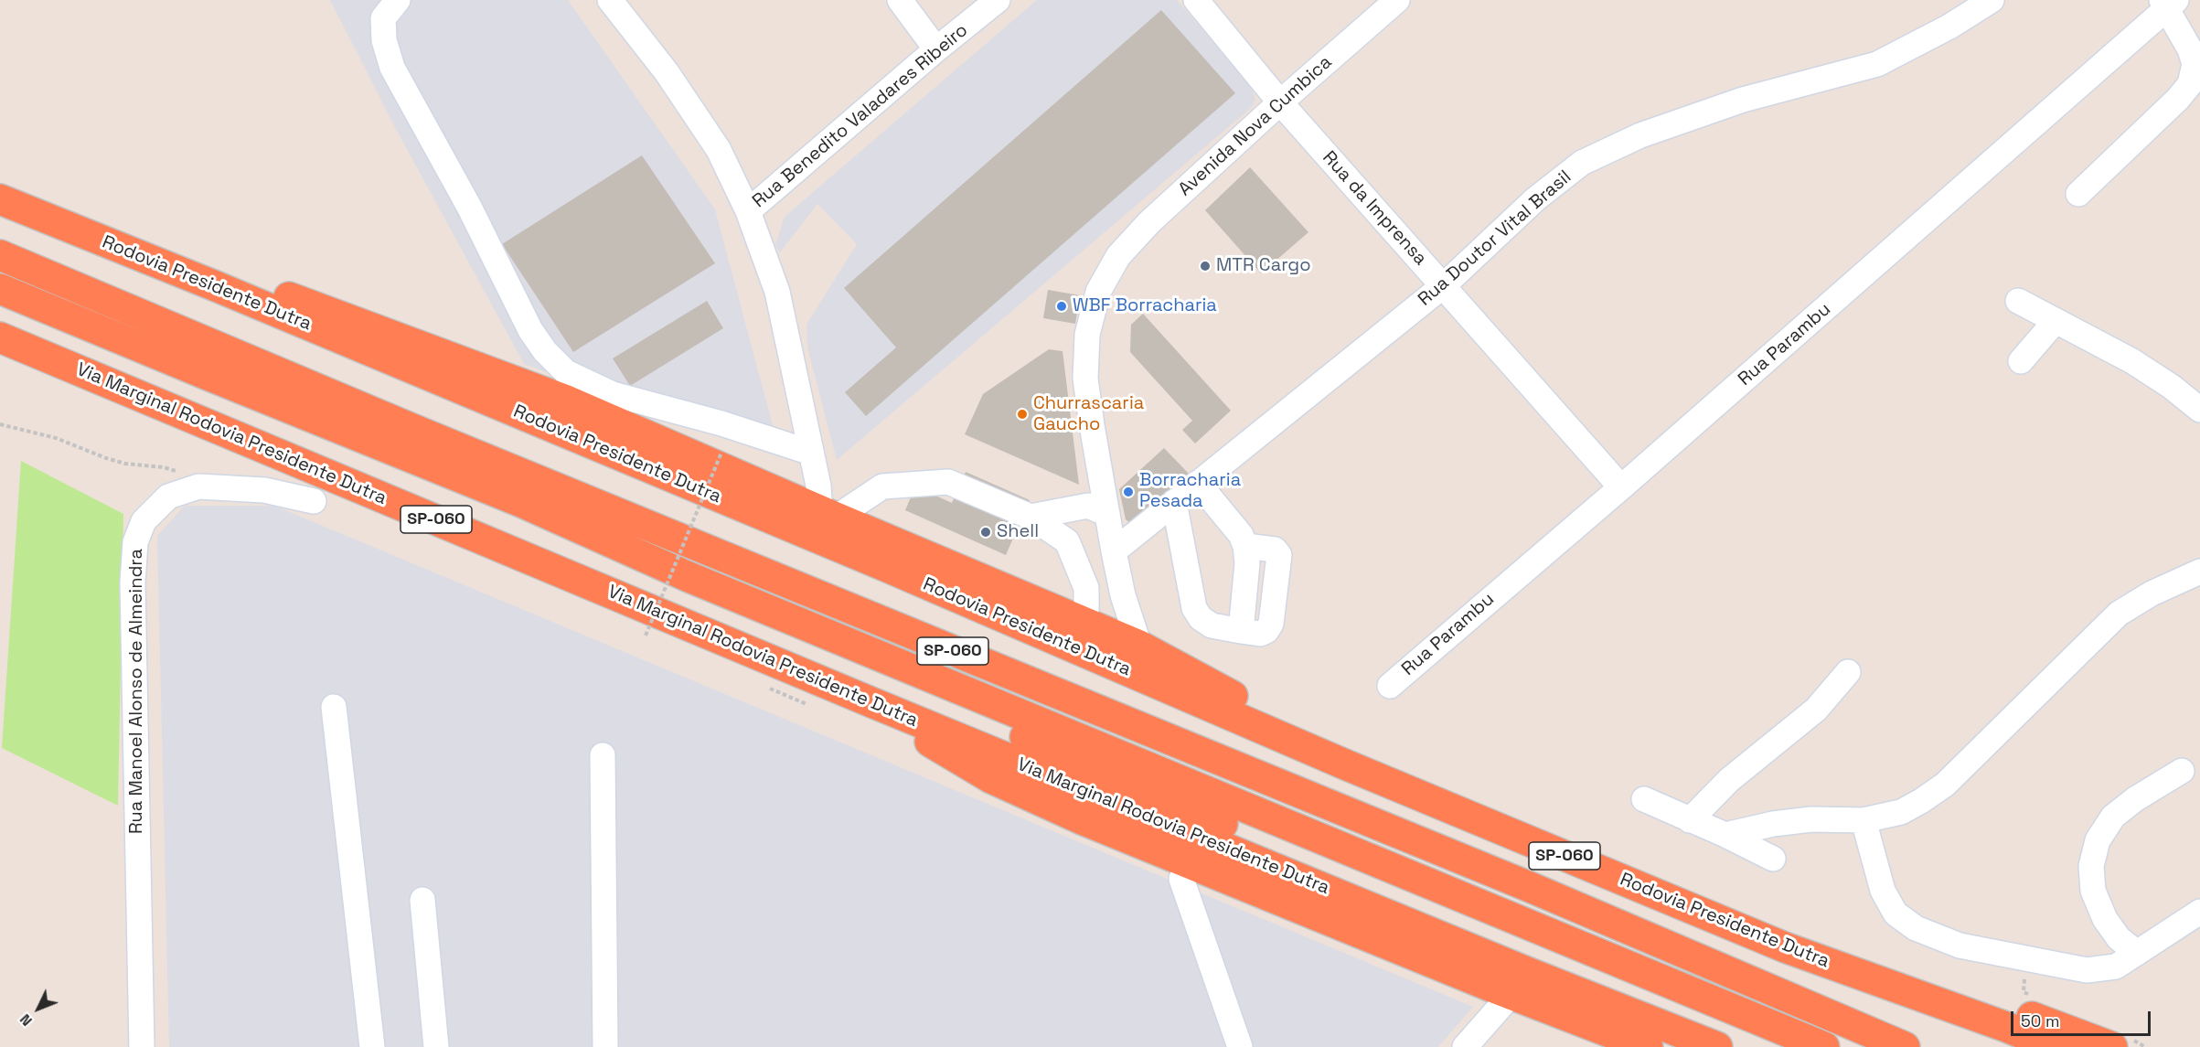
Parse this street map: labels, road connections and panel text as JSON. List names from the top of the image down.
{
  "streets": {
    "highway": ["Rodovia Presidente Dutra", "Via Marginal Rodovia Presidente Dutra", "SP-060"],
    "street": [
      "Rua Benedito Valadares Ribeiro",
      "Avenida Nova Cumbica",
      "Rua da Imprensa",
      "Rua Doutor Vital Brasil",
      "Rua Parambu",
      "Rua Manoel Alonso de Almeindra"
    ]
  },
  "crossings": [
    ["Avenida Nova Cumbica", "Rua da Imprensa"],
    ["Avenida Nova Cumbica", "Rua Doutor Vital Brasil"],
    ["Rua da Imprensa", "Rua Doutor Vital Brasil"],
    ["Rua da Imprensa", "Rua Parambu"],
    ["Via Marginal Rodovia Presidente Dutra", "SP-060"]
  ],
  "places": [
    "MTR Cargo",
    "WBF Borracharia",
    "Churrascaria Gaucho",
    "Borracharia Pesada",
    "Shell"
  ],
  "scale_bar": "50 m",
  "north": "bottom left"
}
